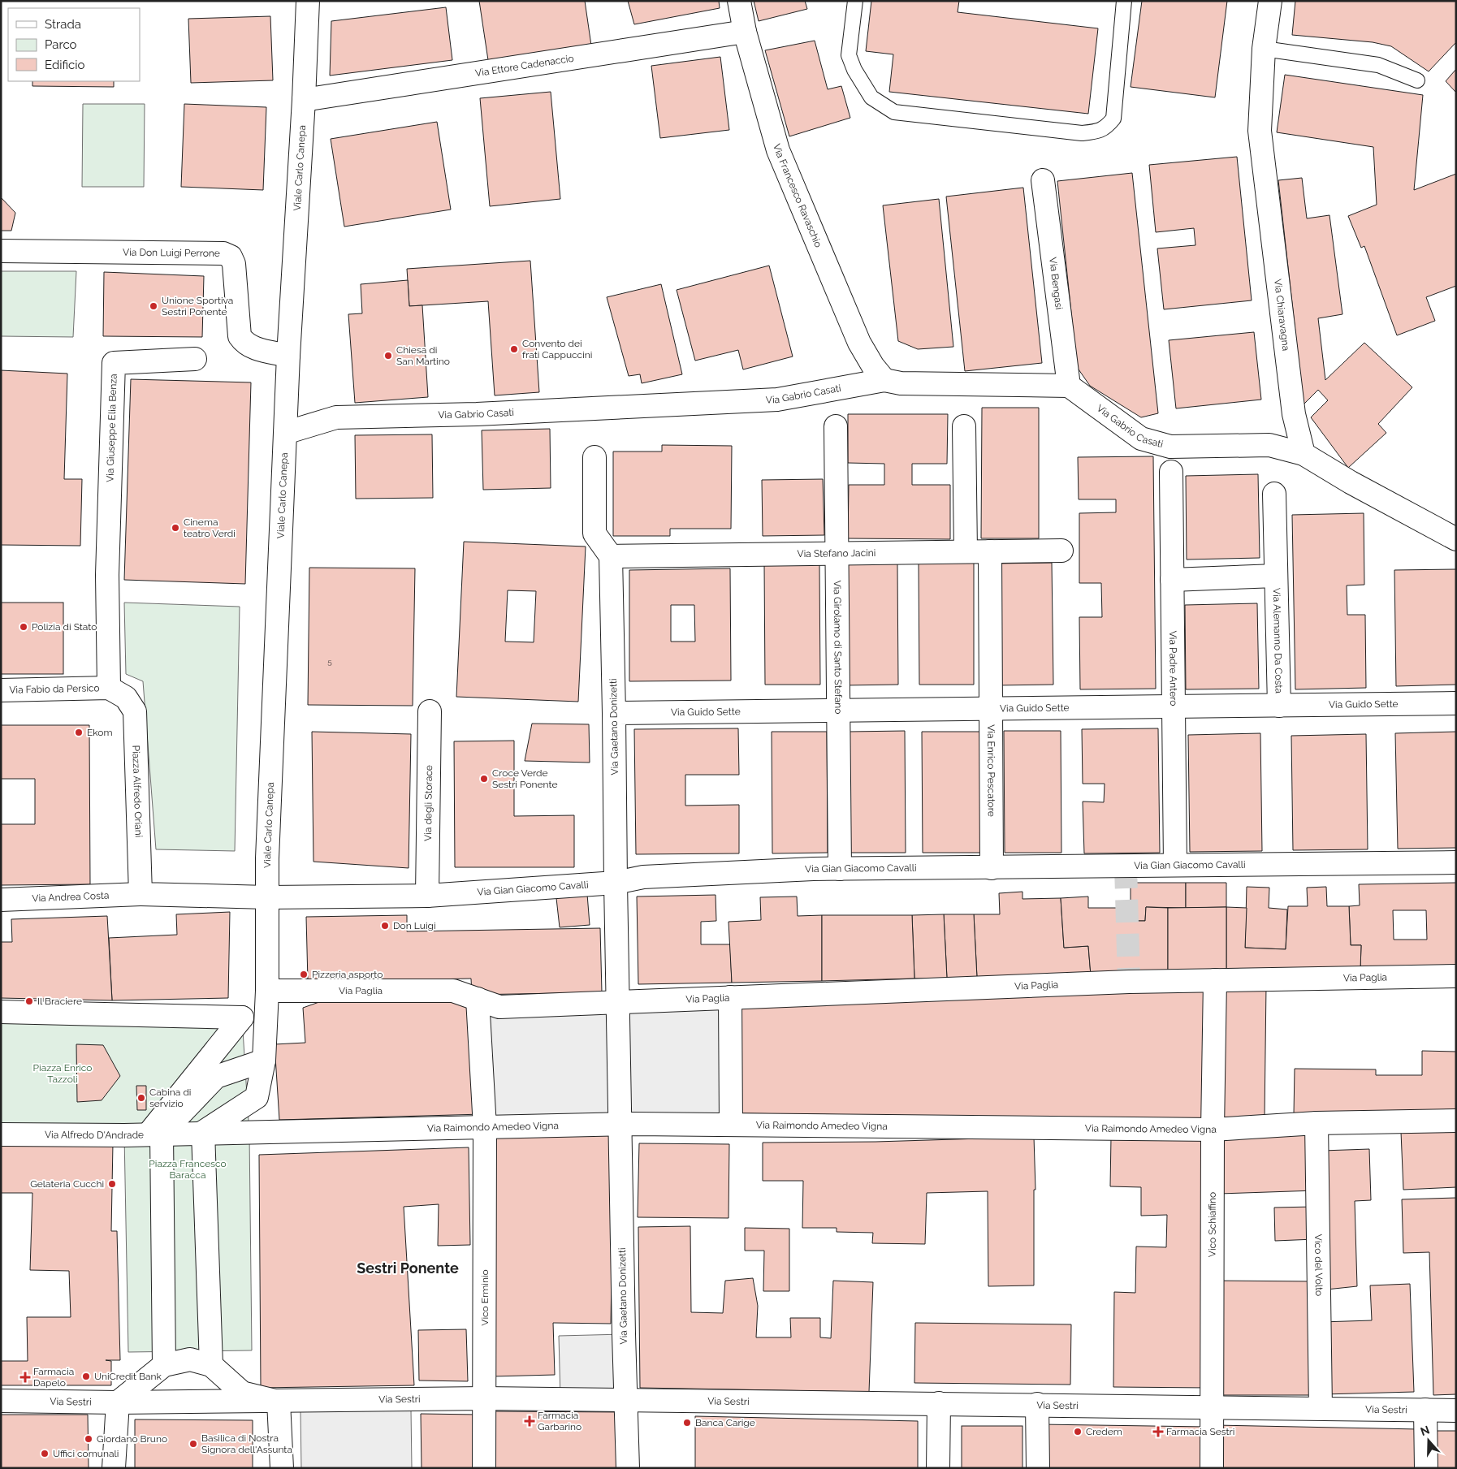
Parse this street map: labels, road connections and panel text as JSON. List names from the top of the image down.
{
  "streets": {
    "street": [
      "Via Ettore Cadenaccio",
      "Viale Carlo Canepa",
      "Via Francesco Ravaschio",
      "Via Don Luigi Perrone",
      "Via Bengasi",
      "Via Chiaravagna",
      "Via Gabrio Casati",
      "Via Giuseppe Elia Benza",
      "Via Stefano Jacini",
      "Via Alemanno Da Costa",
      "Via Girolamo di Santo Stefano",
      "Via Padre Antero",
      "Via Fabio da Persico",
      "Via Guido Sette",
      "Via Gaetano Donizetti",
      "Via Enrico Pescatore",
      "Piazza Alfredo Oriani",
      "Via degli Storace",
      "Via Gian Giacomo Cavalli",
      "Via Andrea Costa",
      "Via Paglia",
      "Via Raimondo Amedeo Vigna",
      "Via Alfredo D'Andrade",
      "Vico Schiaffino",
      "Vico del Volto",
      "Vico Erminio",
      "Via Sestri"
    ]
  },
  "crossings": [
    ["Via Ettore Cadenaccio", "Viale Carlo Canepa"],
    ["Via Ettore Cadenaccio", "Via Francesco Ravaschio"],
    ["Viale Carlo Canepa", "Via Don Luigi Perrone"],
    ["Viale Carlo Canepa", "Via Gabrio Casati"],
    ["Viale Carlo Canepa", "Via Gian Giacomo Cavalli"],
    ["Viale Carlo Canepa", "Via Paglia"],
    ["Viale Carlo Canepa", "Via Raimondo Amedeo Vigna"],
    ["Viale Carlo Canepa", "Via Alfredo D'Andrade"],
    ["Via Francesco Ravaschio", "Via Gabrio Casati"],
    ["Via Bengasi", "Via Gabrio Casati"],
    ["Via Chiaravagna", "Via Gabrio Casati"],
    ["Via Giuseppe Elia Benza", "Via Fabio da Persico"],
    ["Via Giuseppe Elia Benza", "Piazza Alfredo Oriani"],
    ["Via Stefano Jacini", "Via Girolamo di Santo Stefano"],
    ["Via Stefano Jacini", "Via Gaetano Donizetti"],
    ["Via Stefano Jacini", "Via Enrico Pescatore"],
    ["Via Alemanno Da Costa", "Via Padre Antero"],
    ["Via Alemanno Da Costa", "Via Guido Sette"],
    ["Via Girolamo di Santo Stefano", "Via Guido Sette"],
    ["Via Girolamo di Santo Stefano", "Via Gian Giacomo Cavalli"],
    ["Via Padre Antero", "Via Guido Sette"],
    ["Via Padre Antero", "Via Gian Giacomo Cavalli"],
    ["Via Fabio da Persico", "Piazza Alfredo Oriani"],
    ["Via Guido Sette", "Via Gaetano Donizetti"],
    ["Via Guido Sette", "Via Enrico Pescatore"],
    ["Via Gaetano Donizetti", "Via Gian Giacomo Cavalli"],
    ["Via Gaetano Donizetti", "Via Paglia"],
    ["Via Gaetano Donizetti", "Via Raimondo Amedeo Vigna"],
    ["Via Gaetano Donizetti", "Via Sestri"],
    ["Via Enrico Pescatore", "Via Gian Giacomo Cavalli"],
    ["Piazza Alfredo Oriani", "Via Andrea Costa"],
    ["Via degli Storace", "Via Gian Giacomo Cavalli"],
    ["Via Paglia", "Vico Schiaffino"],
    ["Via Paglia", "Vico Erminio"],
    ["Via Raimondo Amedeo Vigna", "Via Alfredo D'Andrade"],
    ["Via Raimondo Amedeo Vigna", "Vico Schiaffino"],
    ["Via Raimondo Amedeo Vigna", "Vico del Volto"],
    ["Via Raimondo Amedeo Vigna", "Vico Erminio"],
    ["Vico Schiaffino", "Via Sestri"],
    ["Vico del Volto", "Via Sestri"],
    ["Vico Erminio", "Via Sestri"]
  ],
  "districts": ["Sestri Ponente"],
  "parks": ["Piazza Enrico Tazzoli", "Piazza Francesco Baracca"],
  "places": {
    "other": [
      "Unione Sportiva Sestri Ponente",
      "Convento dei frati Cappuccini",
      "Chiesa di San Martino",
      "Cinema teatro Verdi",
      "Polizia di Stato",
      "Ekom",
      "Croce Verde Sestri Ponente",
      "Don Luigi",
      "Pizzeria asporto",
      "Il Braciere",
      "Cabina di servizio",
      "Gelateria Cucchi",
      "UniCredit Bank",
      "Banca Carige",
      "Credem",
      "Giordano Bruno",
      "Basilica di Nostra Signora dell'Assunta",
      "Uffici comunali"
    ],
    "health": ["Farmacia Dapelo", "Farmacia Garbarino", "Farmacia Sestri"]
  },
  "house_numbers": ["5"],
  "legend": ["Strada", "Parco", "Edificio"],
  "north": "top"
}
